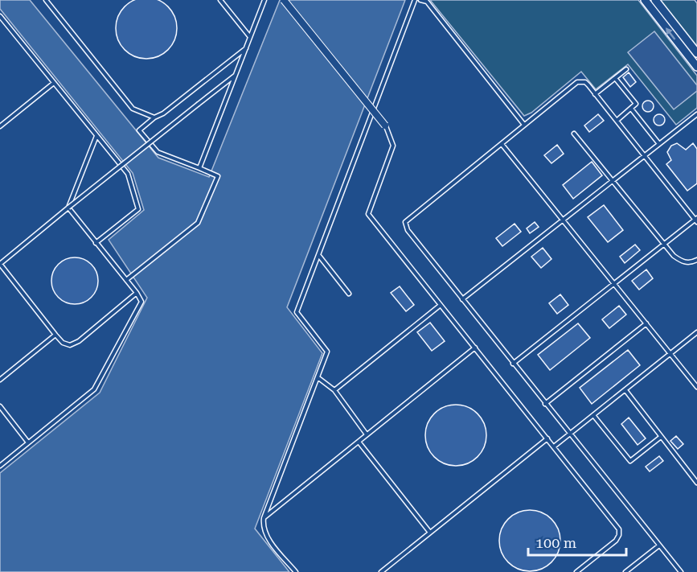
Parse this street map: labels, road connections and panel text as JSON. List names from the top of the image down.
{
  "scale_bar": "100 m"
}
